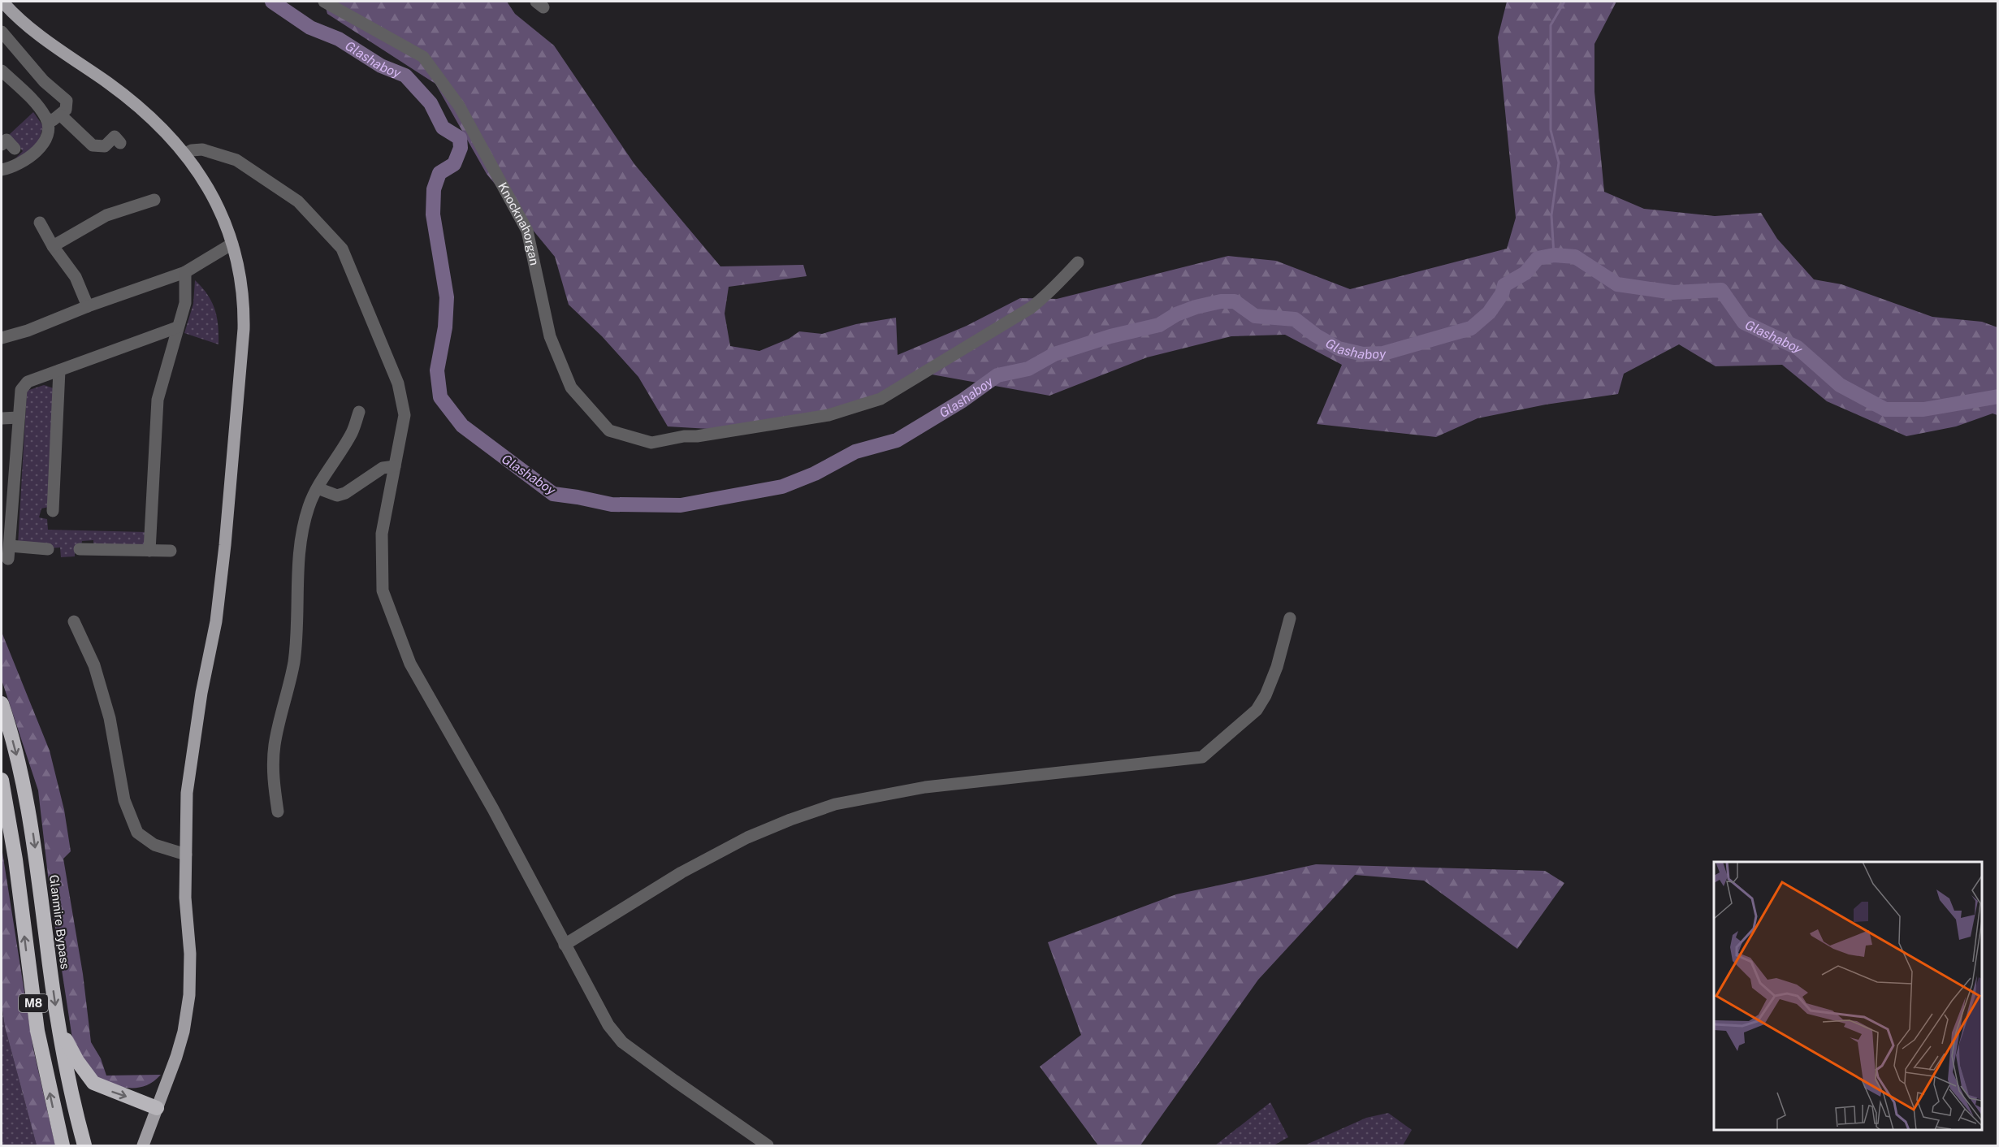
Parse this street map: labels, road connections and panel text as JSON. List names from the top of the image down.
{
  "streets": {
    "highway": ["Glanmire Bypass", "M8"],
    "street": ["Knocknahorgan"]
  },
  "crossings": [
    ["Glanmire Bypass", "M8"]
  ],
  "water": ["Glashaboy"]
}
